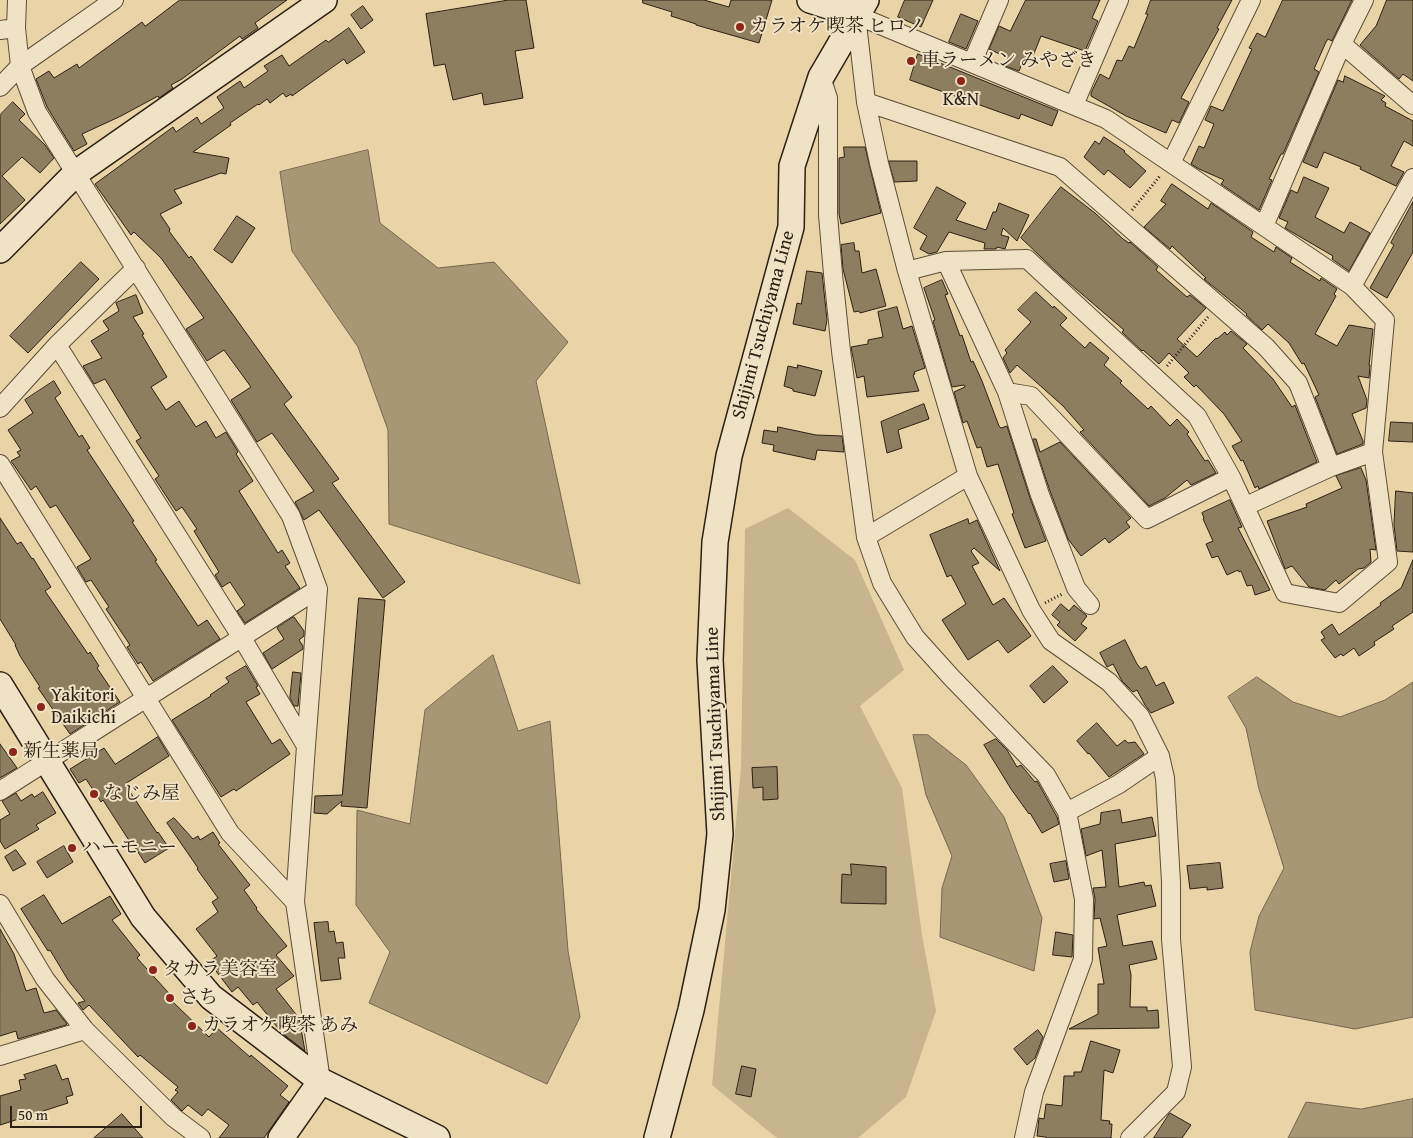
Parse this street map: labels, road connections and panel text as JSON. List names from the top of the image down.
{
  "streets": {
    "street": ["Shijimi Tsuchiyama Line"]
  },
  "places": [
    "カラオケ喫茶 ヒロノ",
    "車ラーメン みやざき",
    "K&N",
    "Yakitori Daikichi",
    "新生薬局",
    "なじみ屋",
    "ハーモニー",
    "タカラ美容室",
    "さち",
    "カラオケ喫茶 あみ"
  ],
  "scale_bar": "50 m"
}
